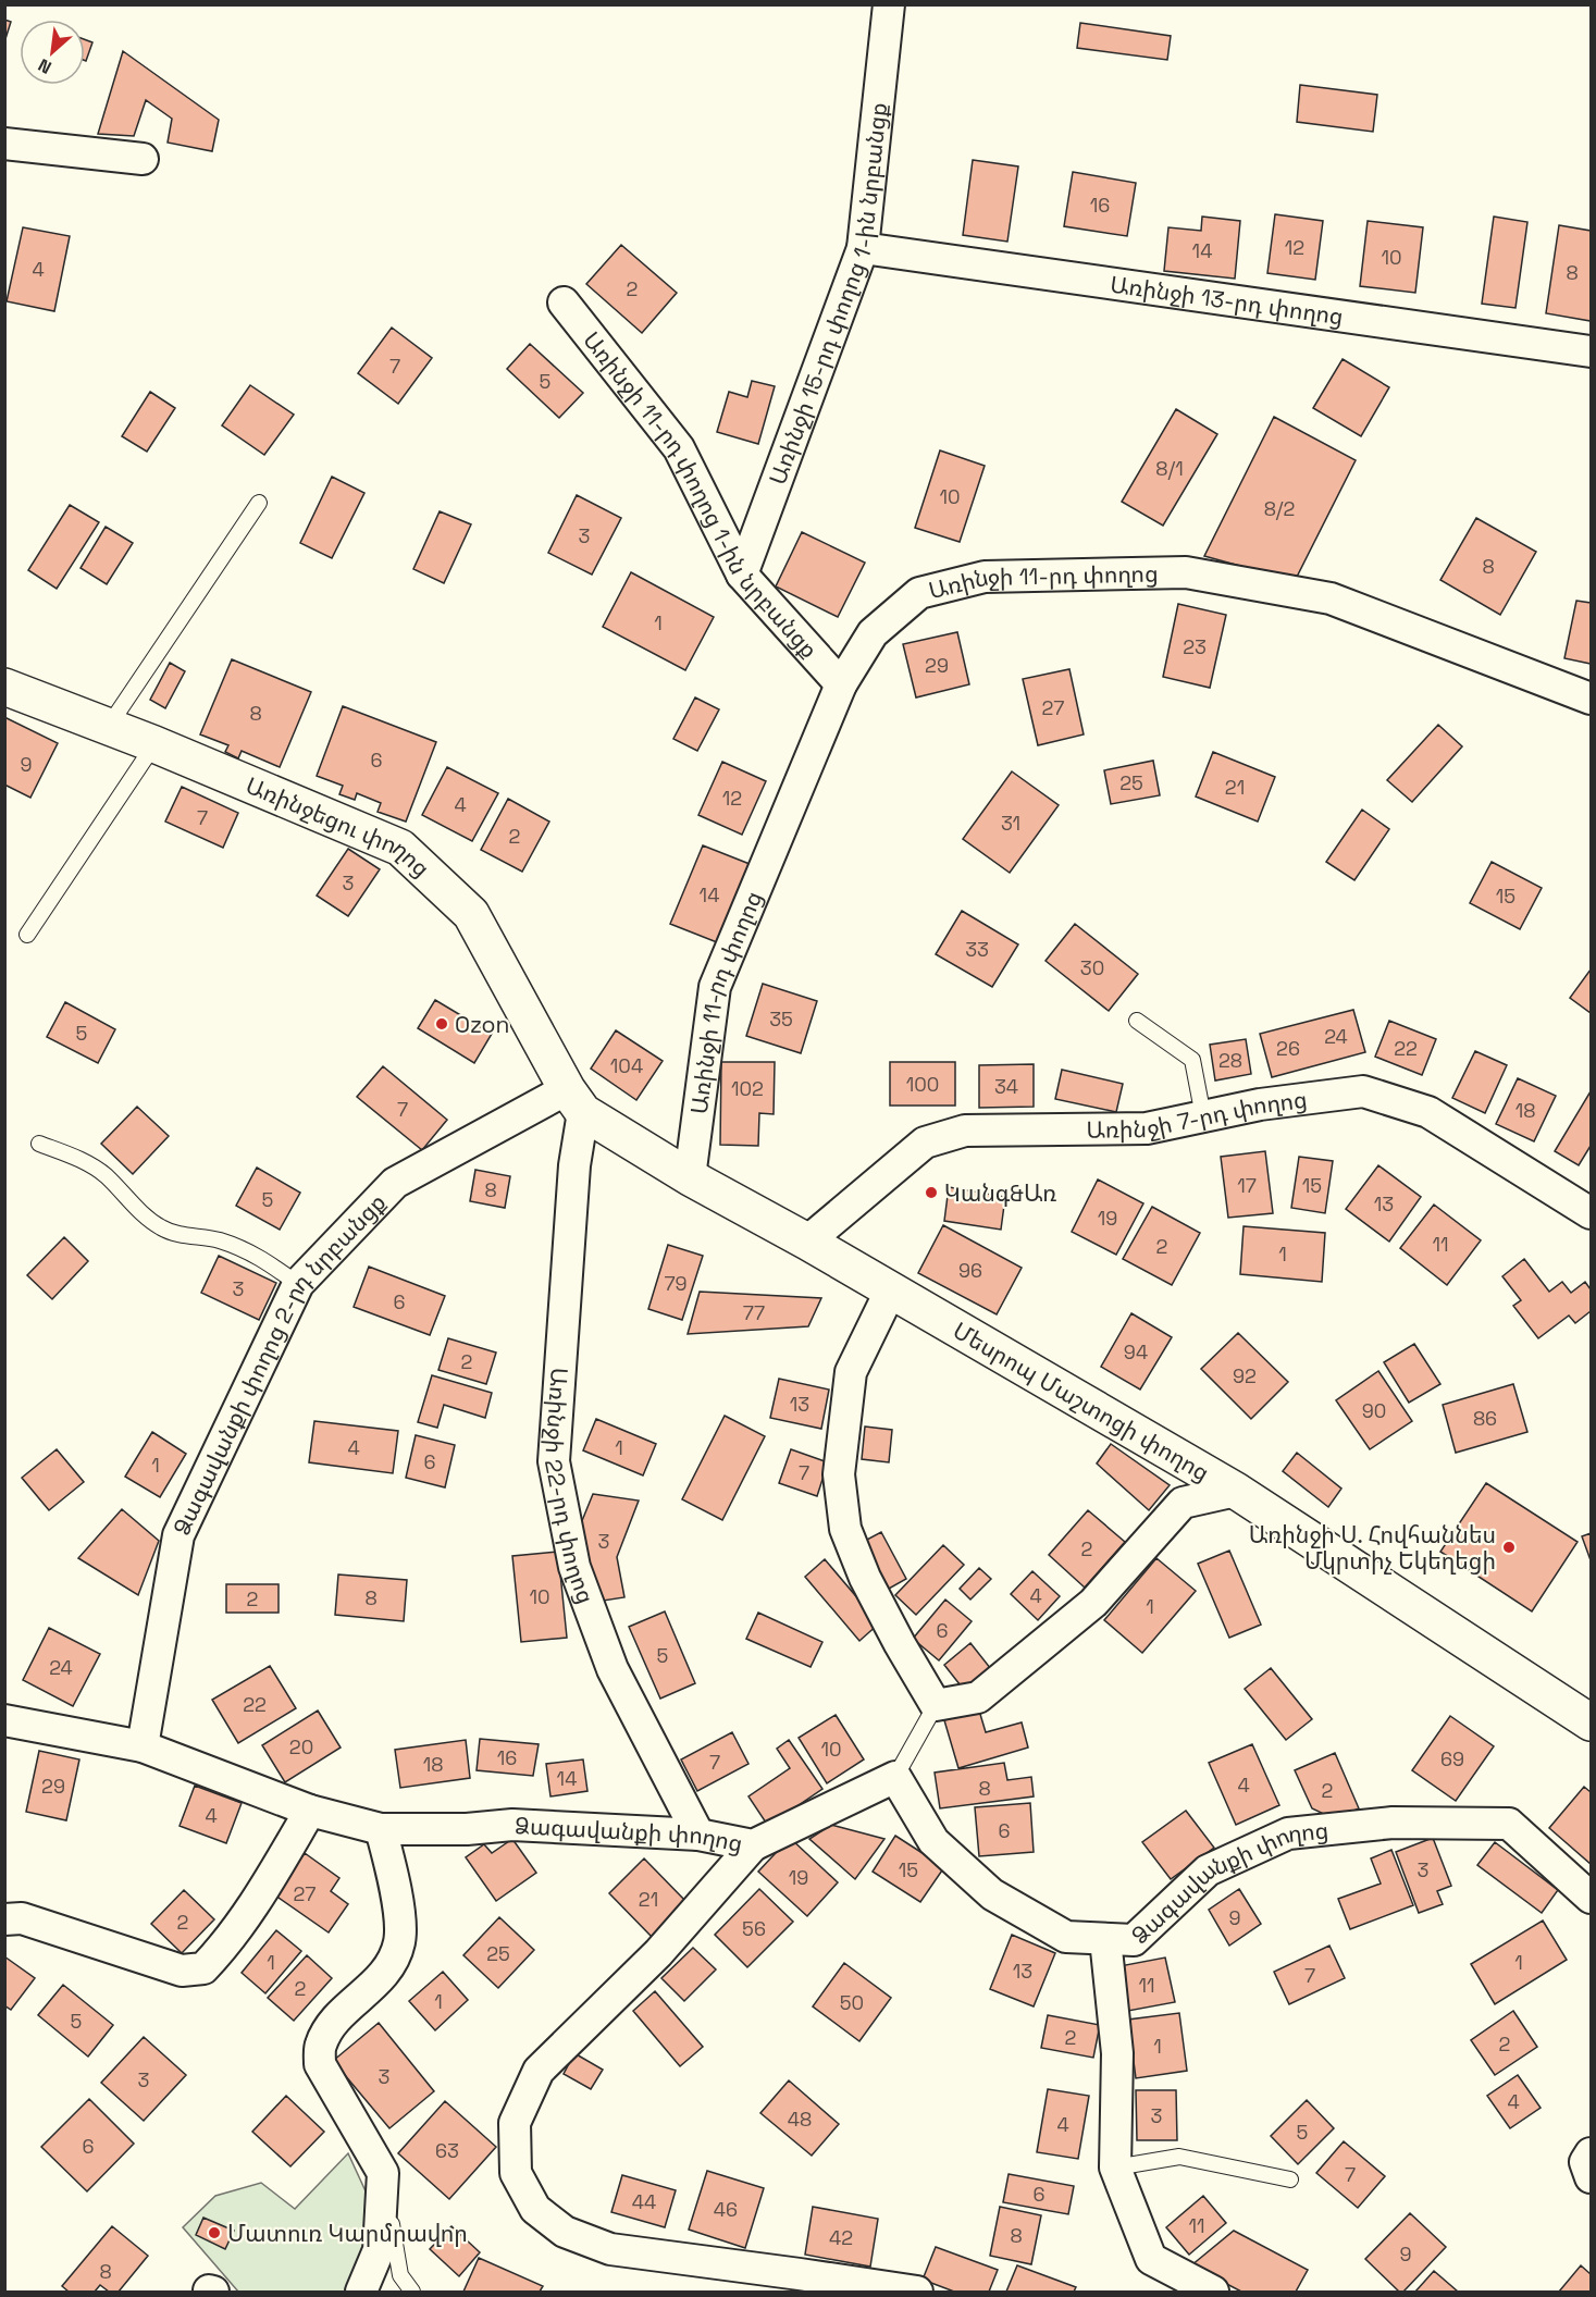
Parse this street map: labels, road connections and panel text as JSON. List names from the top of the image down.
{
  "streets": {
    "street": [
      "Առինջի 15-րդ փողոց 1-ին նրբանցք",
      "Առինջի 13-րդ փողոց",
      "Առինջի 11-րդ փողոց 1-ին նրբանցք",
      "Առինջի 11-րդ փողոց",
      "Առինջեցու փողոց",
      "Առինջի 7-րդ փողոց",
      "Ձագավանքի փողոց 2-րդ նրբանցք",
      "Մեսրոպ Մաշտոցի փողոց",
      "Առինջի 22-րդ փողոց",
      "Ձագավանքի փողոց"
    ]
  },
  "crossings": [
    ["Առինջի 15-րդ փողոց 1-ին նրբանցք", "Առինջի 13-րդ փողոց"],
    ["Առինջի 15-րդ փողոց 1-ին նրբանցք", "Առինջի 11-րդ փողոց 1-ին նրբանցք"],
    ["Առինջի 11-րդ փողոց 1-ին նրբանցք", "Առինջի 11-րդ փողոց"],
    ["Առինջի 11-րդ փողոց", "Մեսրոպ Մաշտոցի փողոց"],
    ["Առինջեցու փողոց", "Ձագավանքի փողոց 2-րդ նրբանցք"],
    ["Առինջեցու փողոց", "Մեսրոպ Մաշտոցի փողոց"],
    ["Առինջեցու փողոց", "Առինջի 22-րդ փողոց"],
    ["Առինջի 7-րդ փողոց", "Մեսրոպ Մաշտոցի փողոց"],
    ["Ձագավանքի փողոց 2-րդ նրբանցք", "Մեսրոպ Մաշտոցի փողոց"],
    ["Ձագավանքի փողոց 2-րդ նրբանցք", "Առինջի 22-րդ փողոց"],
    ["Ձագավանքի փողոց 2-րդ նրբանցք", "Ձագավանքի փողոց"],
    ["Մեսրոպ Մաշտոցի փողոց", "Առինջի 22-րդ փողոց"],
    ["Առինջի 22-րդ փողոց", "Ձագավանքի փողոց"]
  ],
  "places": [
    "Ozon",
    "Կանգ&Առ",
    "Առինջի Ս. Հովհաննես Մկրտիչ Եկեղեցի",
    "Մատուռ Կարմրավոր"
  ],
  "house_numbers": [
    "16",
    "12",
    "14",
    "10",
    "4",
    "8",
    "2",
    "7",
    "5",
    "8/1",
    "10",
    "8/2",
    "3",
    "8",
    "1",
    "23",
    "29",
    "27",
    "8",
    "6",
    "9",
    "25",
    "21",
    "12",
    "4",
    "7",
    "31",
    "2",
    "3",
    "14",
    "15",
    "33",
    "30",
    "35",
    "5",
    "24",
    "26",
    "22",
    "28",
    "104",
    "100",
    "34",
    "102",
    "7",
    "18",
    "17",
    "15",
    "8",
    "5",
    "13",
    "19",
    "11",
    "2",
    "1",
    "96",
    "79",
    "3",
    "6",
    "77",
    "94",
    "2",
    "92",
    "13",
    "90",
    "86",
    "4",
    "1",
    "6",
    "1",
    "7",
    "3",
    "2",
    "4",
    "10",
    "8",
    "2",
    "1",
    "6",
    "5",
    "24",
    "22",
    "20",
    "10",
    "16",
    "69",
    "7",
    "18",
    "14",
    "4",
    "29",
    "8",
    "2",
    "4",
    "6",
    "15",
    "3",
    "19",
    "27",
    "21",
    "9",
    "2",
    "56",
    "25",
    "1",
    "1",
    "13",
    "7",
    "11",
    "2",
    "1",
    "50",
    "5",
    "2",
    "2",
    "1",
    "3",
    "3",
    "4",
    "3",
    "48",
    "4",
    "5",
    "6",
    "63",
    "7",
    "6",
    "44",
    "46",
    "11",
    "8",
    "42",
    "9",
    "8"
  ],
  "north": "bottom left"
}
